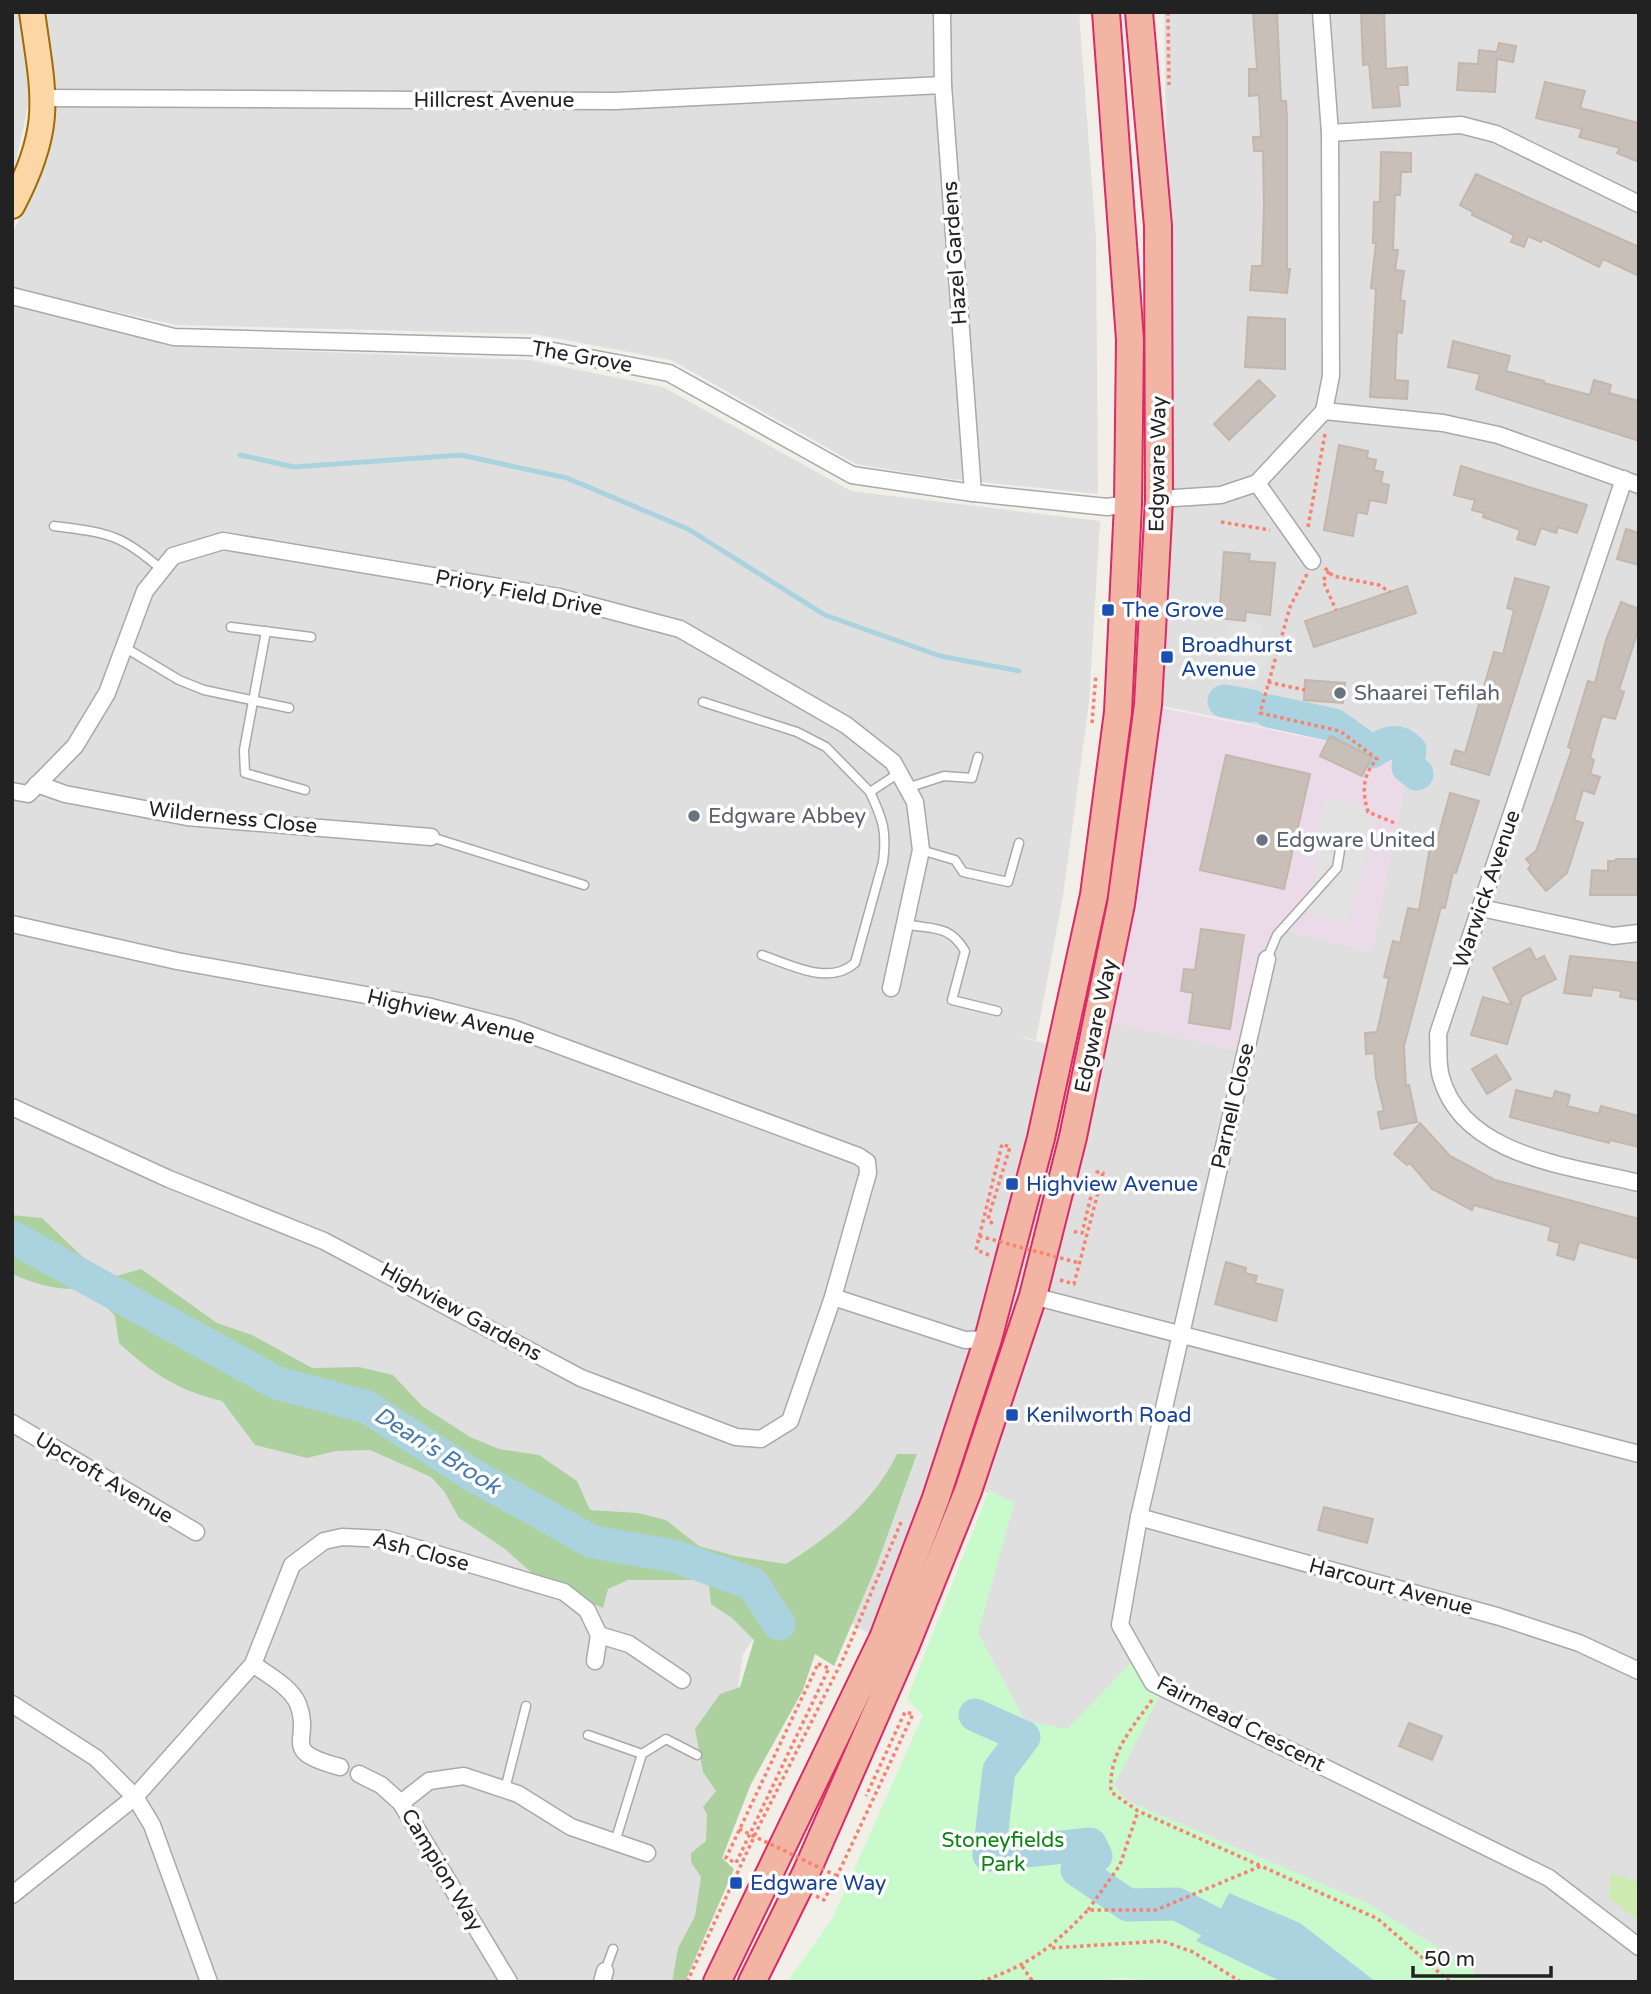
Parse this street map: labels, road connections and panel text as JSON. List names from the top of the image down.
{
  "streets": {
    "highway": ["Edgware Way"],
    "street": [
      "Hillcrest Avenue",
      "Hazel Gardens",
      "The Grove",
      "Priory Field Drive",
      "Wilderness Close",
      "Warwick Avenue",
      "Highview Avenue",
      "Parnell Close",
      "Highview Gardens",
      "Upcroft Avenue",
      "Ash Close",
      "Harcourt Avenue",
      "Fairmead Crescent",
      "Campion Way"
    ]
  },
  "crossings": [
    ["Hillcrest Avenue", "Hazel Gardens"],
    ["Hazel Gardens", "The Grove"],
    ["The Grove", "Edgware Way"],
    ["Priory Field Drive", "Wilderness Close"],
    ["Highview Avenue", "Highview Gardens"],
    ["Parnell Close", "Fairmead Crescent"],
    ["Harcourt Avenue", "Fairmead Crescent"]
  ],
  "water": ["Dean's Brook"],
  "parks": ["Stoneyfields Park"],
  "places": {
    "transit": [
      "The Grove",
      "Broadhurst Avenue",
      "Highview Avenue",
      "Kenilworth Road",
      "Edgware Way"
    ],
    "other": ["Shaarei Tefilah", "Edgware Abbey", "Edgware United"]
  },
  "scale_bar": "50 m"
}
